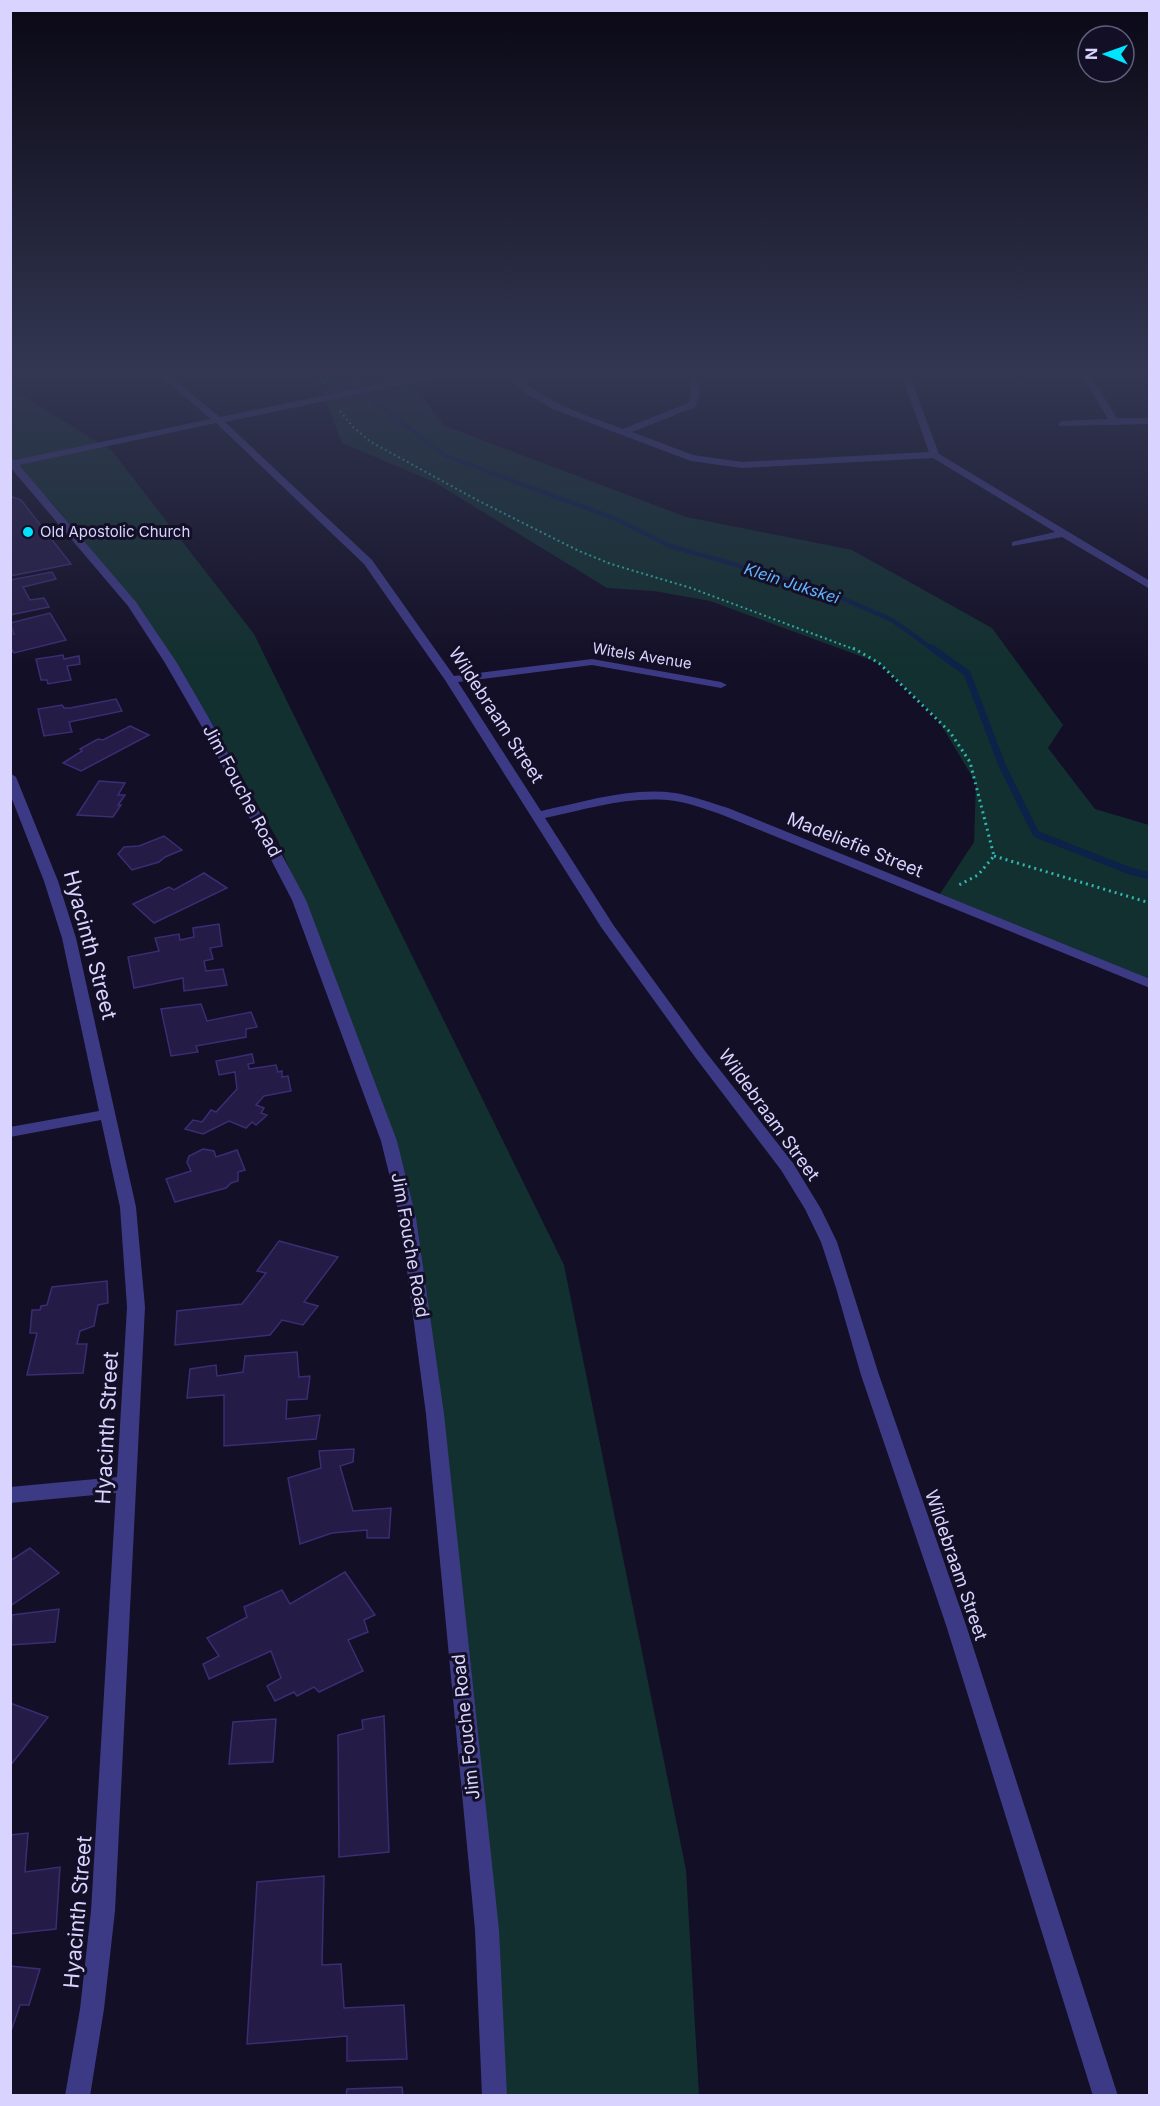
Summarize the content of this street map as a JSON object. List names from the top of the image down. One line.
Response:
{"streets":{"street":["Witels Avenue","Wildebraam Street","Jim Fouche Road","Madeliefie Street","Hyacinth Street"]},"crossings":[["Witels Avenue","Wildebraam Street"],["Wildebraam Street","Madeliefie Street"]],"water":["Klein Jukskei"],"places":["Old Apostolic Church"],"north":"left"}
